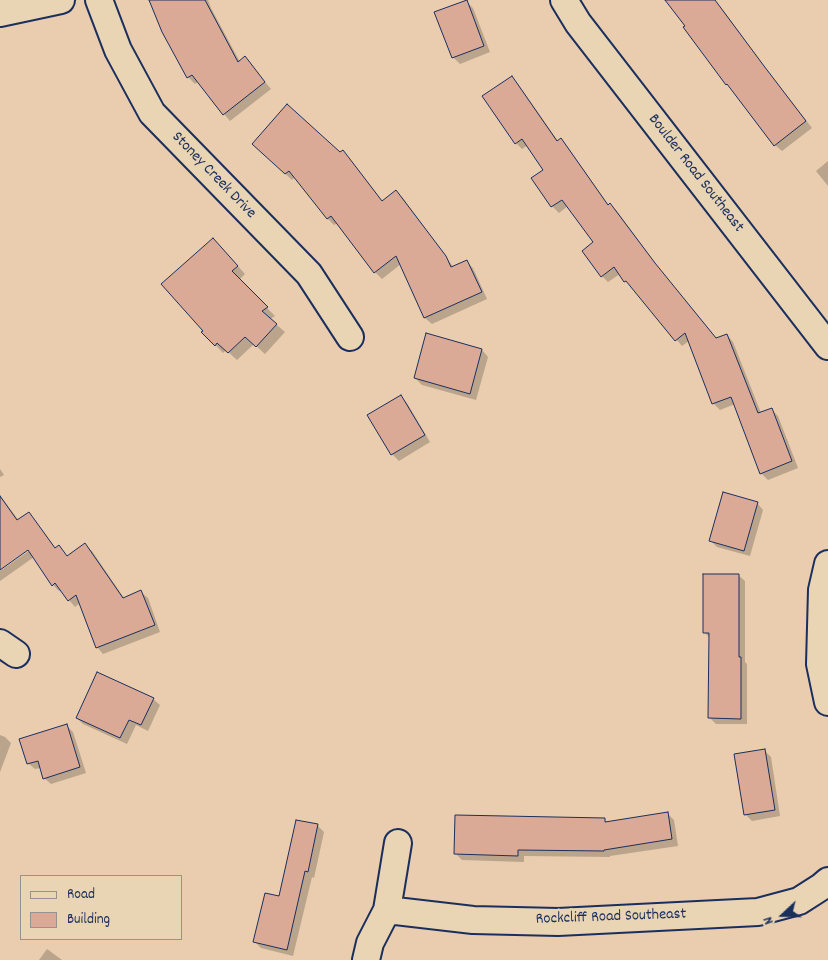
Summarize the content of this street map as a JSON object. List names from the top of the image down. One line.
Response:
{"streets":{"street":["Boulder Road Southeast","Stoney Creek Drive","Rockcliff Road Southeast"]},"legend":["Road","Building"],"north":"left"}
